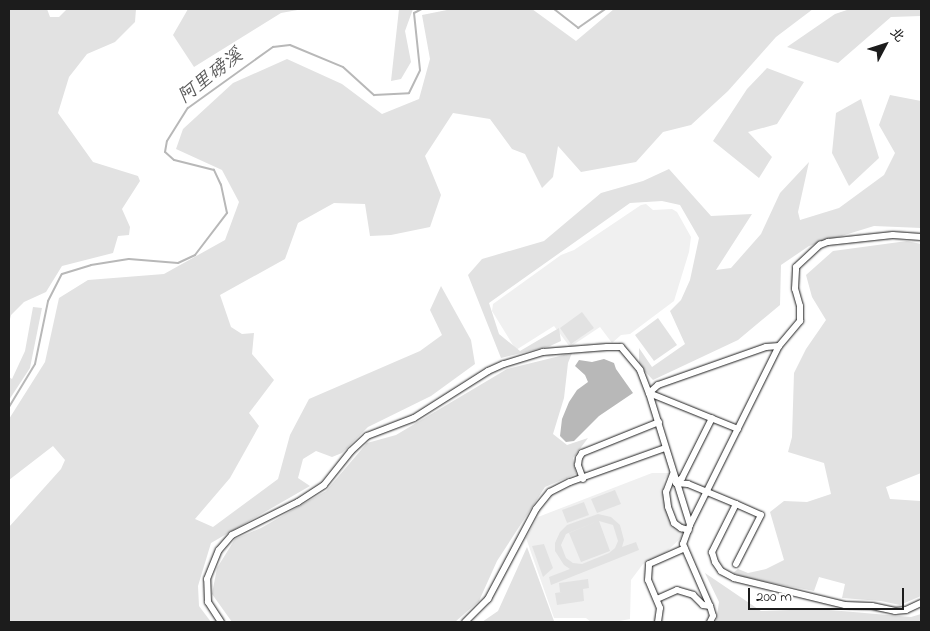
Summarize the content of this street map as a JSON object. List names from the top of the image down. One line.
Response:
{"water":["阿里磅溪"],"scale_bar":"200 m","north":"top right"}
